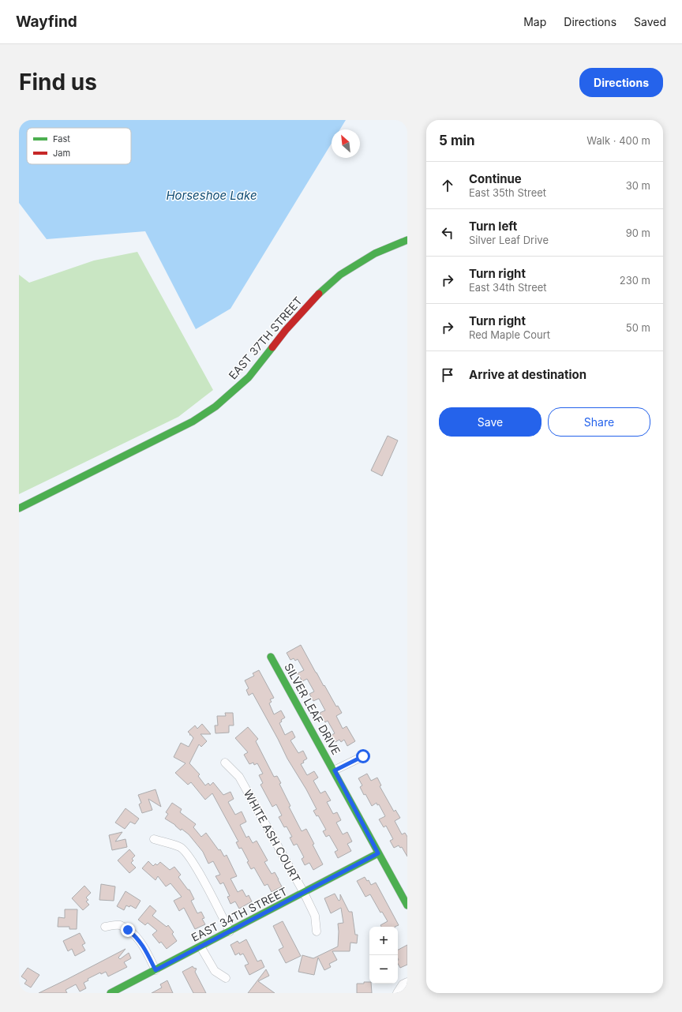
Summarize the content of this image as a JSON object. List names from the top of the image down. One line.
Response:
{"streets":{"street":["EAST 37TH STREET","SILVER LEAF DRIVE","WHITE ASH COURT","EAST 34TH STREET"]},"crossings":[["SILVER LEAF DRIVE","EAST 34TH STREET"],["WHITE ASH COURT","EAST 34TH STREET"]],"water":["Horseshoe Lake"],"legend":["Fast","Jam"],"north":"top left","page":{"header":"Wayfind","nav":["Map","Directions","Saved"],"buttons":["Directions",["Save","Share"]],"title":"Find us","heading":["5 min","Walk · 400 m"],"list":[["Continue","East 35th Street","30 m"],["Turn left","Silver Leaf Drive","90 m"],["Turn right","East 34th Street","230 m"],["Turn right","Red Maple Court","50 m"],"Arrive at destination"],"map_buttons":["+","−"]}}
